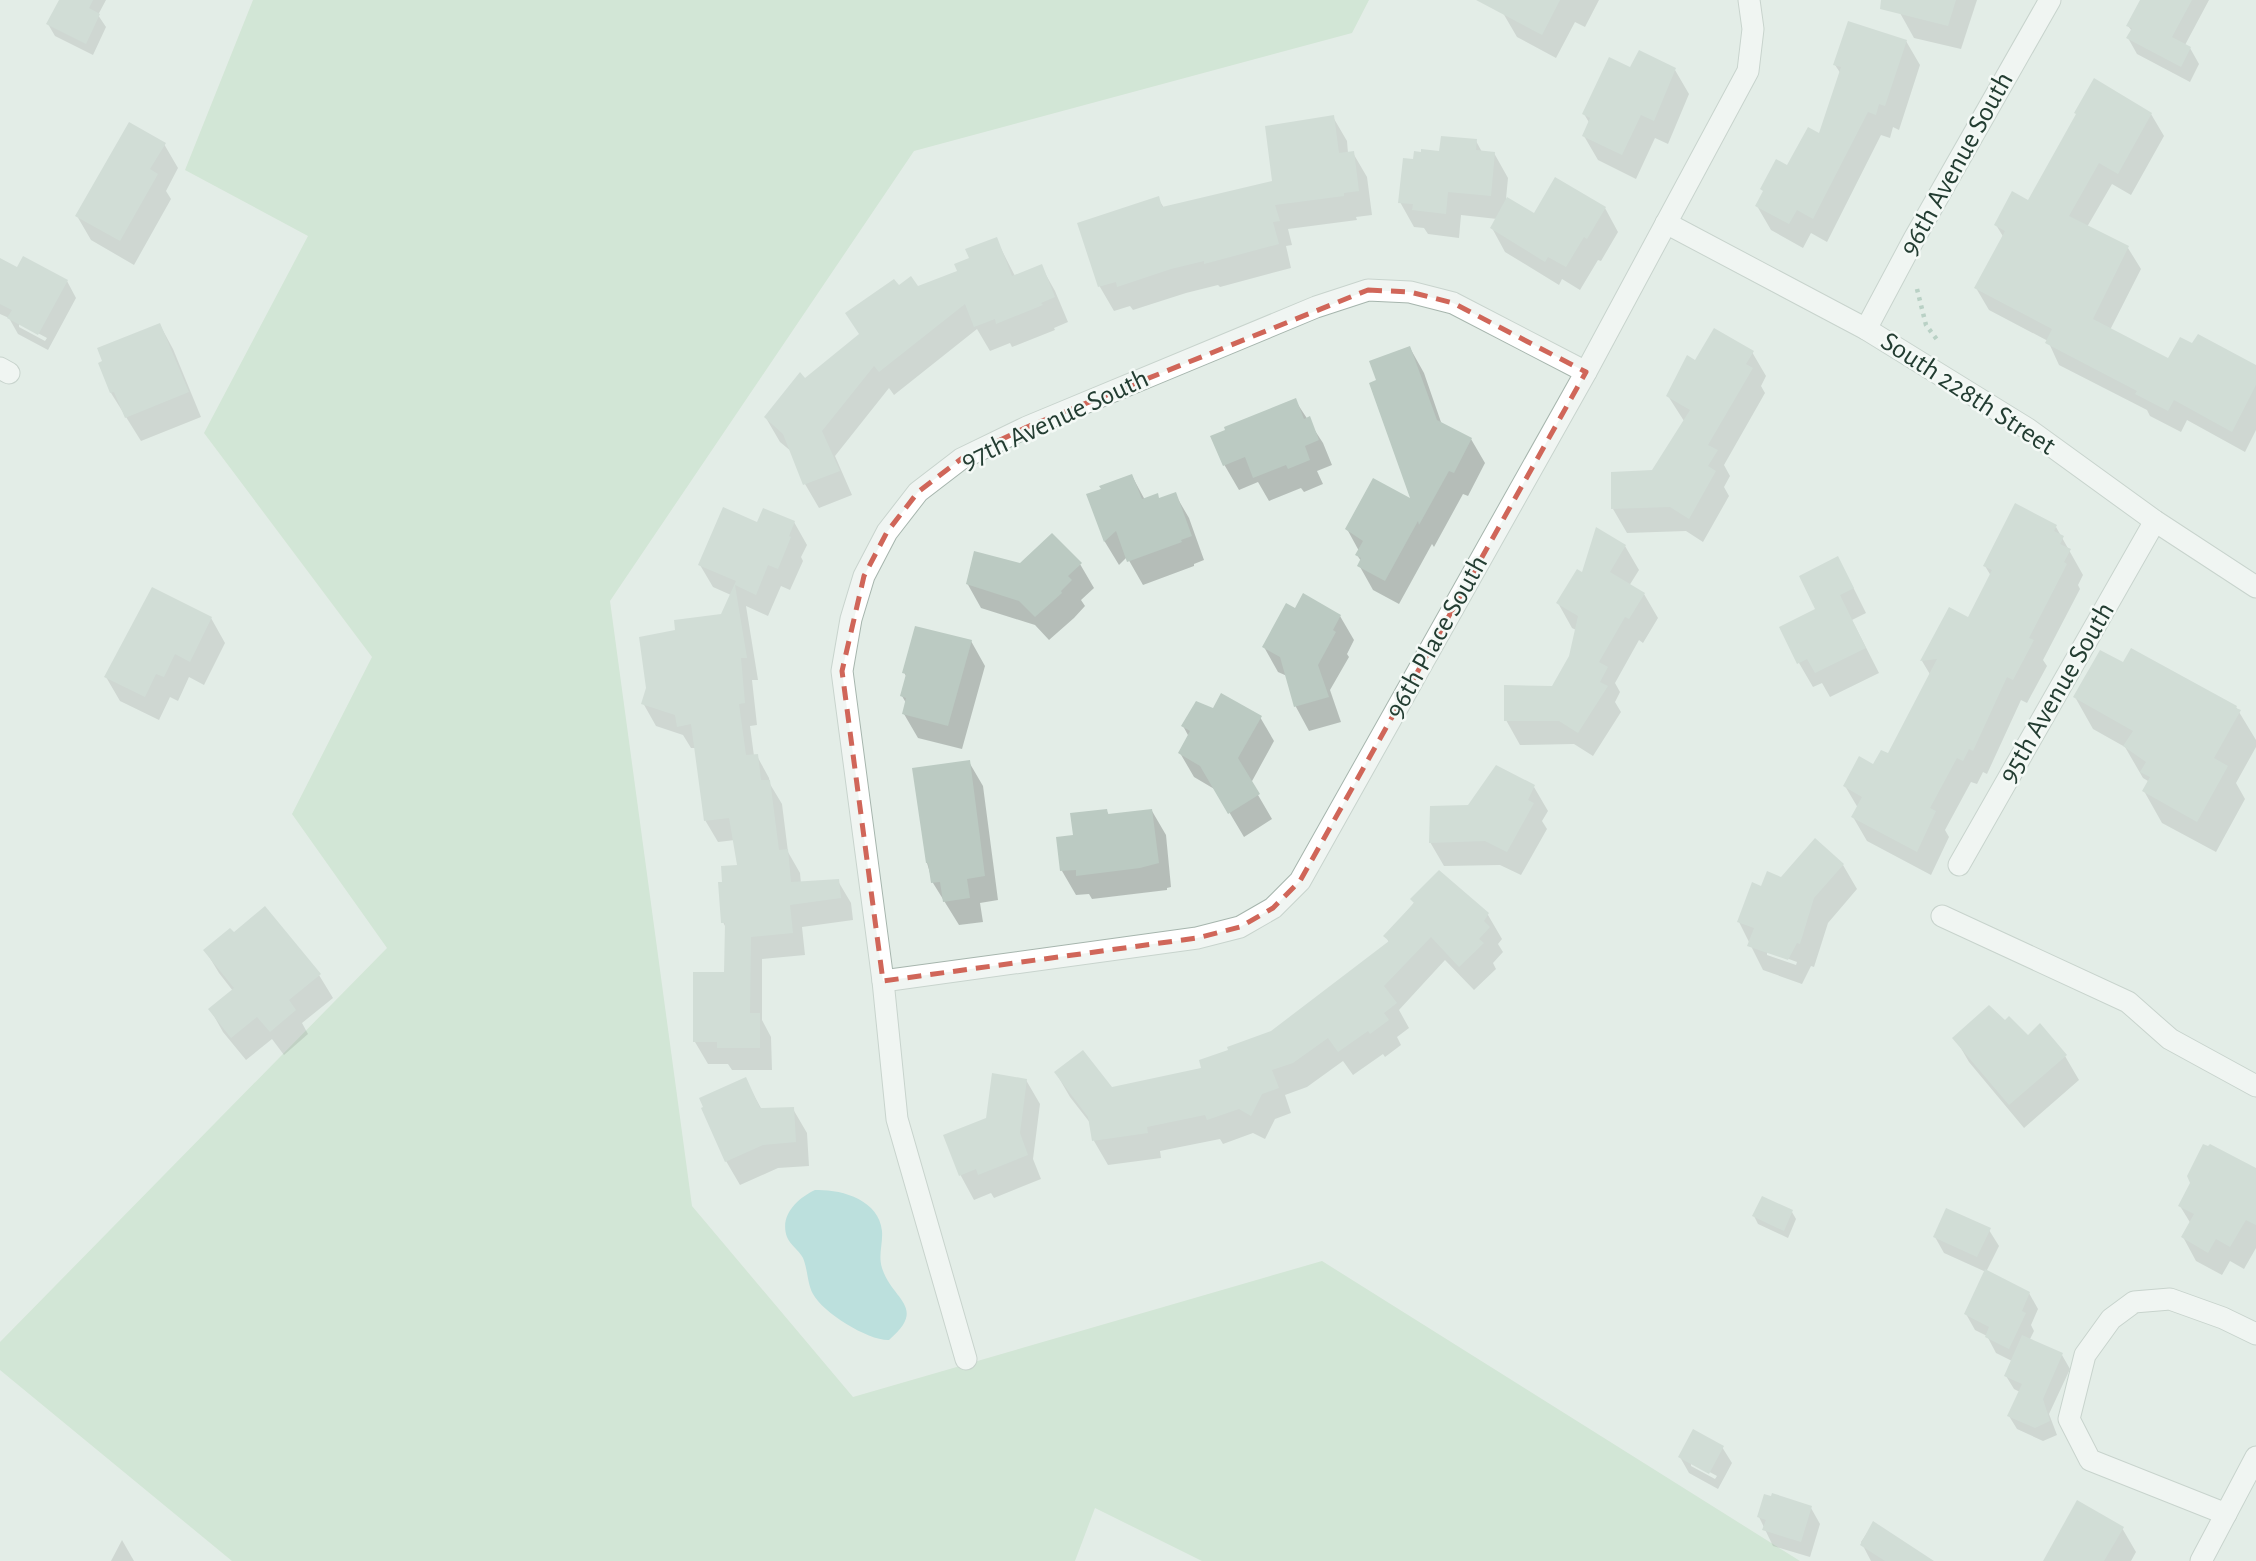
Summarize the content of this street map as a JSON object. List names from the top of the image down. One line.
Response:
{"streets":{"street":["96th Avenue South","South 228th Street","97th Avenue South","96th Place South","95th Avenue South"]},"crossings":[["96th Avenue South","South 228th Street"],["South 228th Street","96th Place South"],["South 228th Street","95th Avenue South"],["97th Avenue South","96th Place South"]]}
